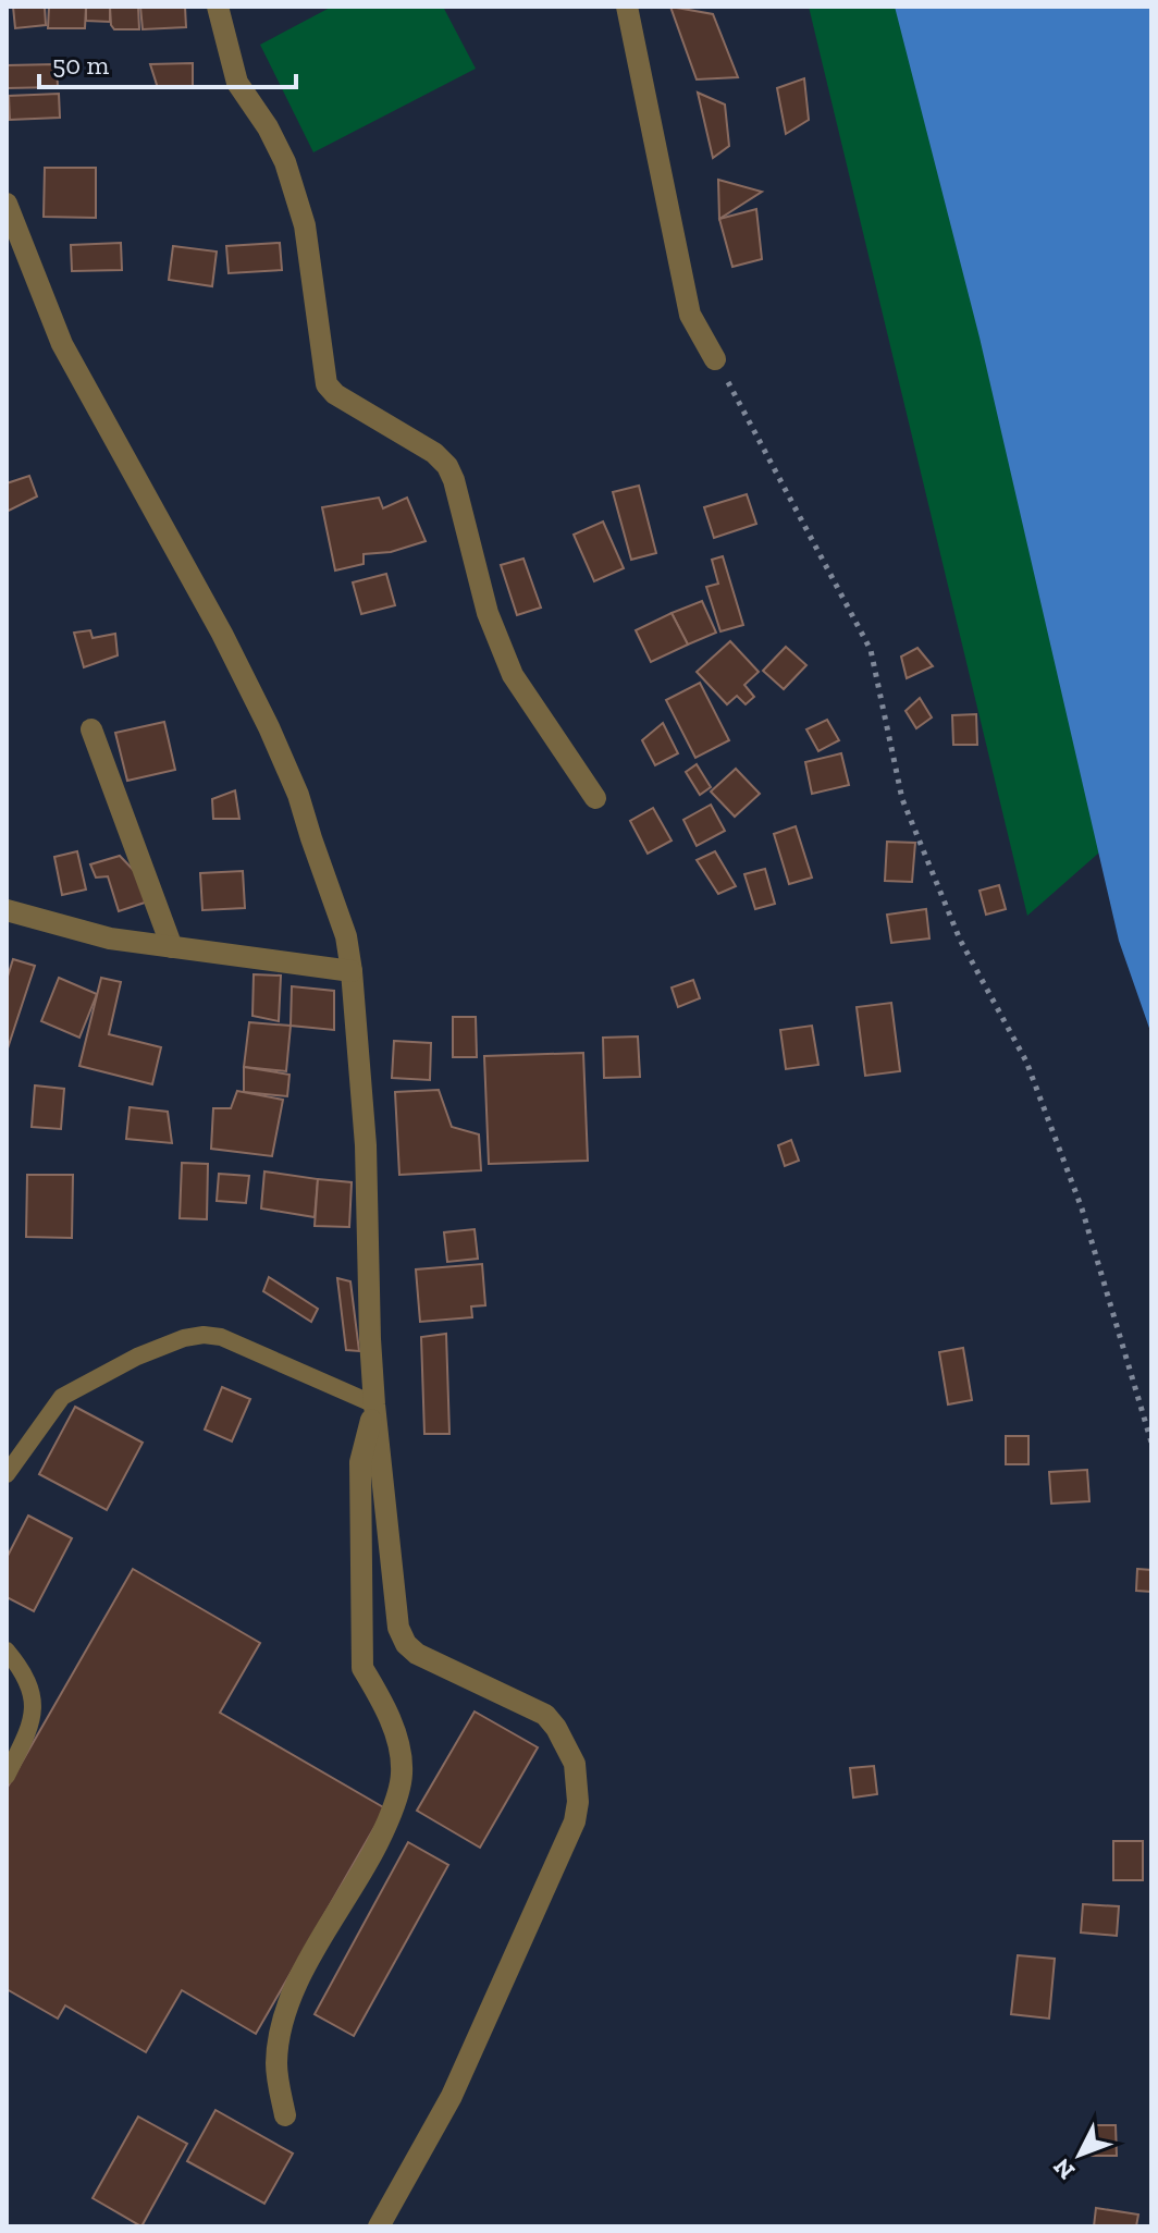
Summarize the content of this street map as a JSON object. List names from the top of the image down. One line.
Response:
{"scale_bar":"50 m","north":"bottom left"}
